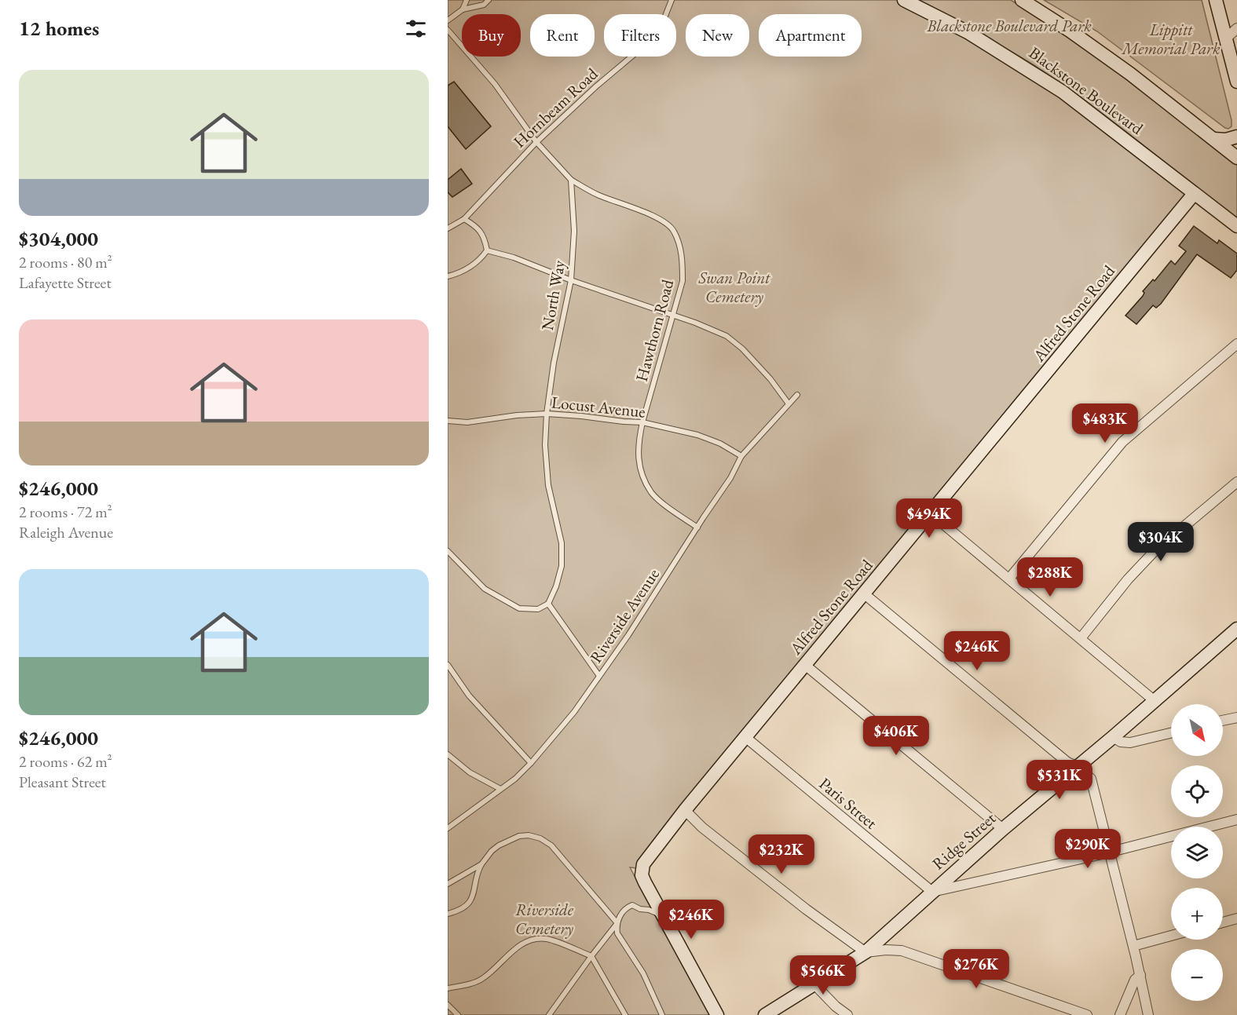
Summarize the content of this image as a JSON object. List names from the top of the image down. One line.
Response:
{"streets":{"street":["Blackstone Boulevard","Alfred Stone Road","Paris Street","Ridge Street"],"lane":["Hornbeam Road","North Way","Hawthorn Road","Locust Avenue","Riverside Avenue"]},"crossings":[["Blackstone Boulevard","Alfred Stone Road"],["North Way","Hawthorn Road"],["North Way","Locust Avenue"],["Alfred Stone Road","Paris Street"],["Hawthorn Road","Locust Avenue"],["Hawthorn Road","Riverside Avenue"],["Locust Avenue","Riverside Avenue"],["Paris Street","Ridge Street"]],"parks":["Blackstone Boulevard Park","Lippitt Memorial Park","Swan Point Cemetery","Riverside Cemetery"],"north":"bottom right","page":{"heading":"12 homes","chip":["Buy","Rent","Filters","New","Apartment"],"list":[{"name":"$304,000","note":"2 rooms · 80 m² · Lafayette Street"},{"name":"$246,000","note":"2 rooms · 72 m² · Raleigh Avenue"},{"name":"$246,000","note":"2 rooms · 62 m² · Pleasant Street"}],"price":["$483K","$494K","$304K","$288K","$246K","$406K","$531K","$290K","$232K","$246K","$276K","$566K"],"map_buttons":["+","−"]}}
